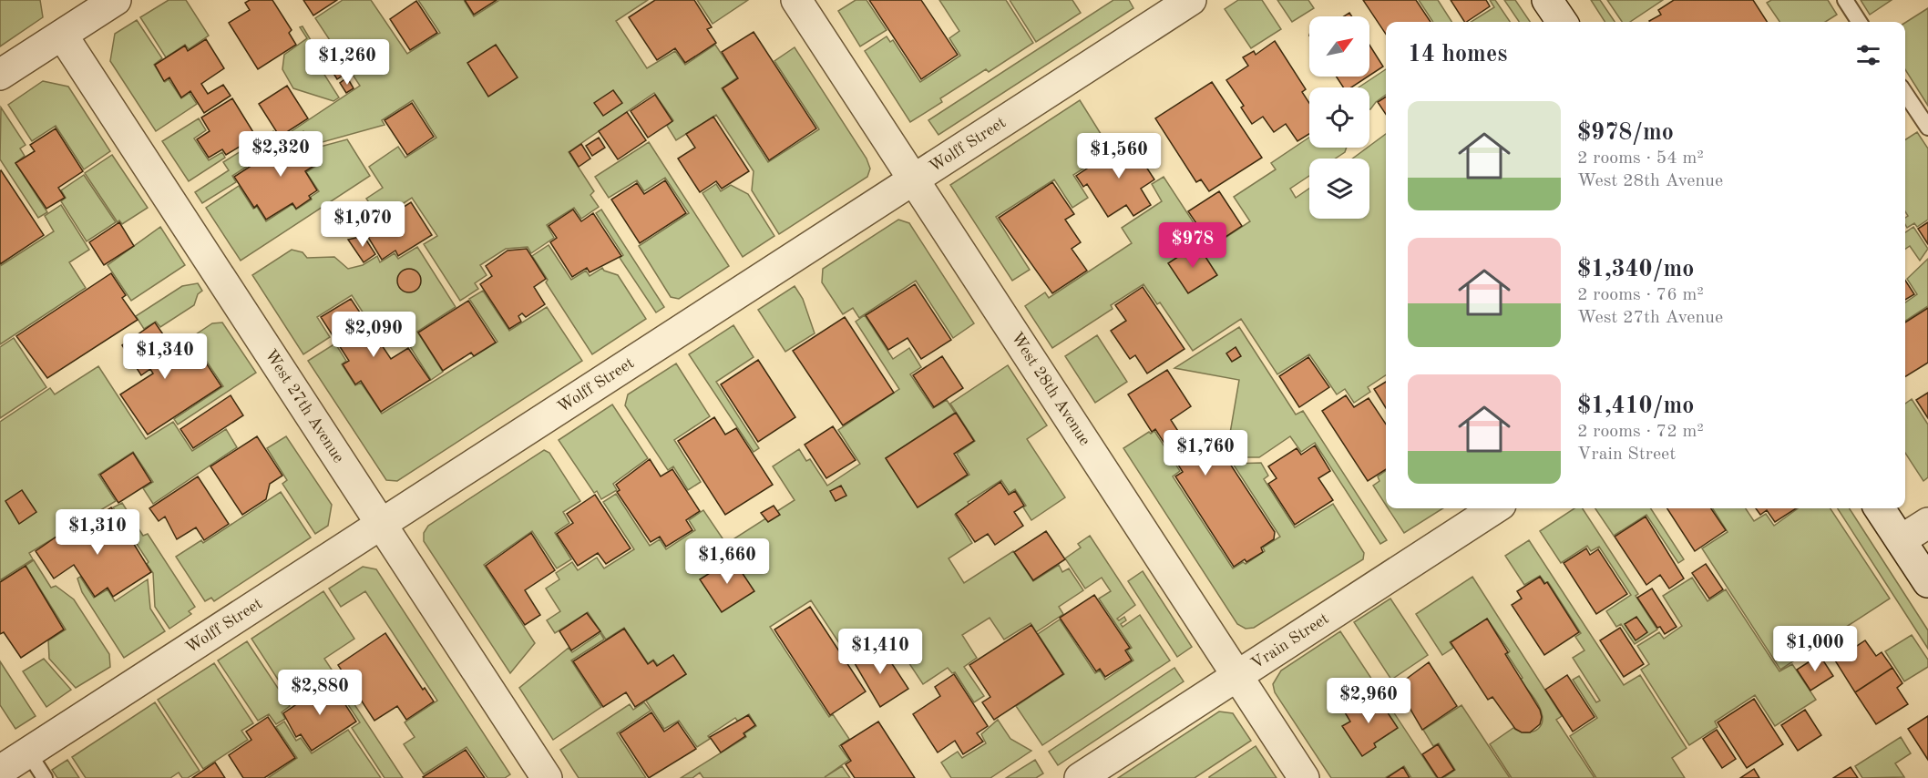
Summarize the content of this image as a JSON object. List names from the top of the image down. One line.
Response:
{"streets":{"street":["Wolff Street","West 28th Avenue","West 27th Avenue","Vrain Street"]},"crossings":[["Wolff Street","West 28th Avenue"],["Wolff Street","West 27th Avenue"],["West 28th Avenue","Vrain Street"]],"north":"top right","page":{"heading":"14 homes","price":["$1,260","$2,320","$1,560","$1,070","$978","$2,090","$1,340","$1,760","$1,310","$1,660","$1,000","$1,410","$2,880","$2,960"],"list":[{"name":"$978/mo","note":"2 rooms · 54 m² · West 28th Avenue"},{"name":"$1,340/mo","note":"2 rooms · 76 m² · West 27th Avenue"},{"name":"$1,410/mo","note":"2 rooms · 72 m² · Vrain Street"}]}}
